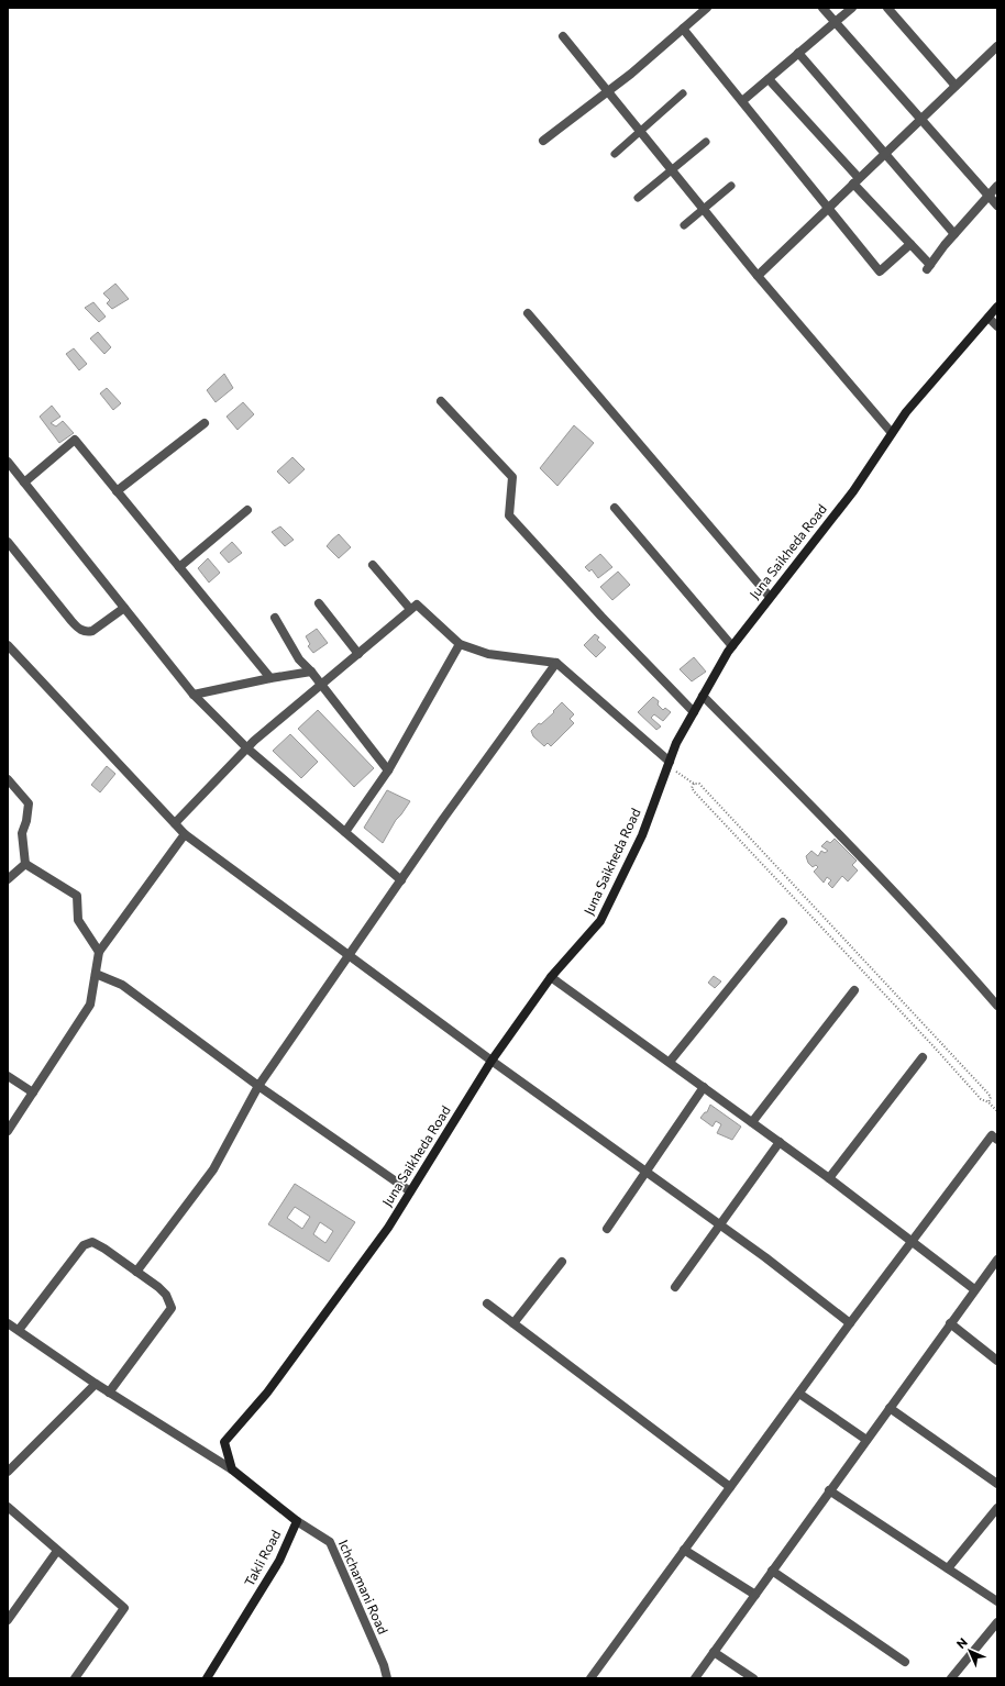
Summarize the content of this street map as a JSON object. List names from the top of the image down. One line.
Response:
{"streets":{"main road":["Juna Saikheda Road","Takli Road"],"street":["Ichchamani Road"]},"crossings":[["Juna Saikheda Road","Takli Road"],["Takli Road","Ichchamani Road"]],"north":"top left"}
